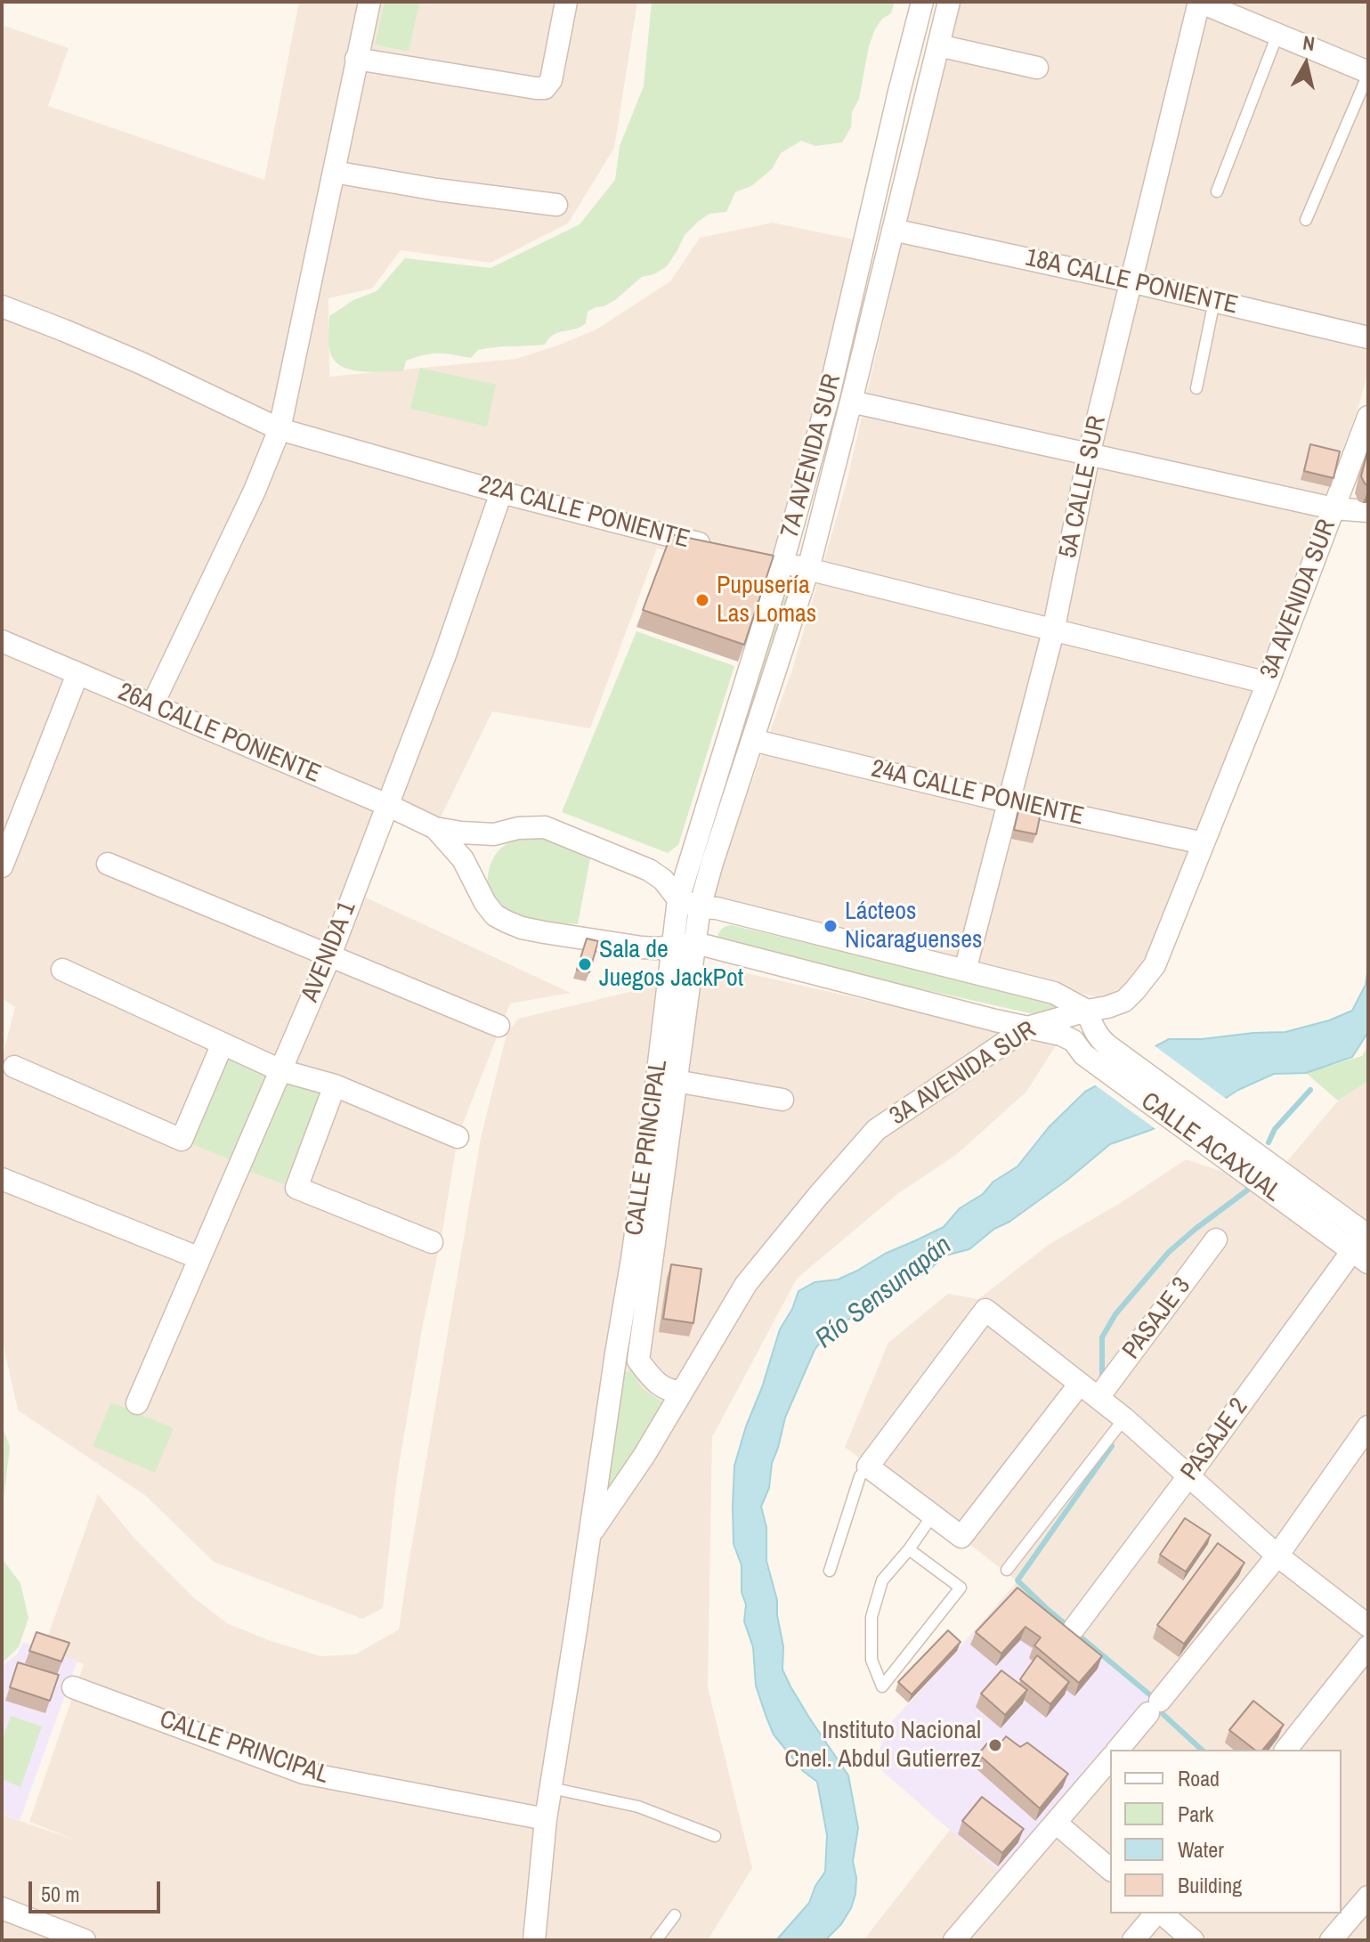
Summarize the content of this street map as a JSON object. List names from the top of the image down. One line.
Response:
{"streets":{"street":["18A CALLE PONIENTE","7A AVENIDA SUR","5A CALLE SUR","22A CALLE PONIENTE","3A AVENIDA SUR","26A CALLE PONIENTE","24A CALLE PONIENTE","AVENIDA 1","CALLE PRINCIPAL","CALLE ACAXUAL","PASAJE 3","PASAJE 2"]},"crossings":[["18A CALLE PONIENTE","7A AVENIDA SUR"],["18A CALLE PONIENTE","5A CALLE SUR"],["7A AVENIDA SUR","26A CALLE PONIENTE"],["7A AVENIDA SUR","24A CALLE PONIENTE"],["7A AVENIDA SUR","CALLE PRINCIPAL"],["5A CALLE SUR","26A CALLE PONIENTE"],["5A CALLE SUR","24A CALLE PONIENTE"],["22A CALLE PONIENTE","AVENIDA 1"],["3A AVENIDA SUR","26A CALLE PONIENTE"],["3A AVENIDA SUR","24A CALLE PONIENTE"],["3A AVENIDA SUR","CALLE PRINCIPAL"],["3A AVENIDA SUR","CALLE ACAXUAL"],["26A CALLE PONIENTE","AVENIDA 1"],["26A CALLE PONIENTE","CALLE PRINCIPAL"],["CALLE ACAXUAL","PASAJE 2"]],"water":["Río Sensunapán"],"places":["Pupusería Las Lomas","Lácteos Nicaraguenses","Sala de Juegos JackPot","Instituto Nacional Cnel. Abdul Gutierrez"],"legend":["Road","Park","Water","Building"],"scale_bar":"50 m","north":"top"}
